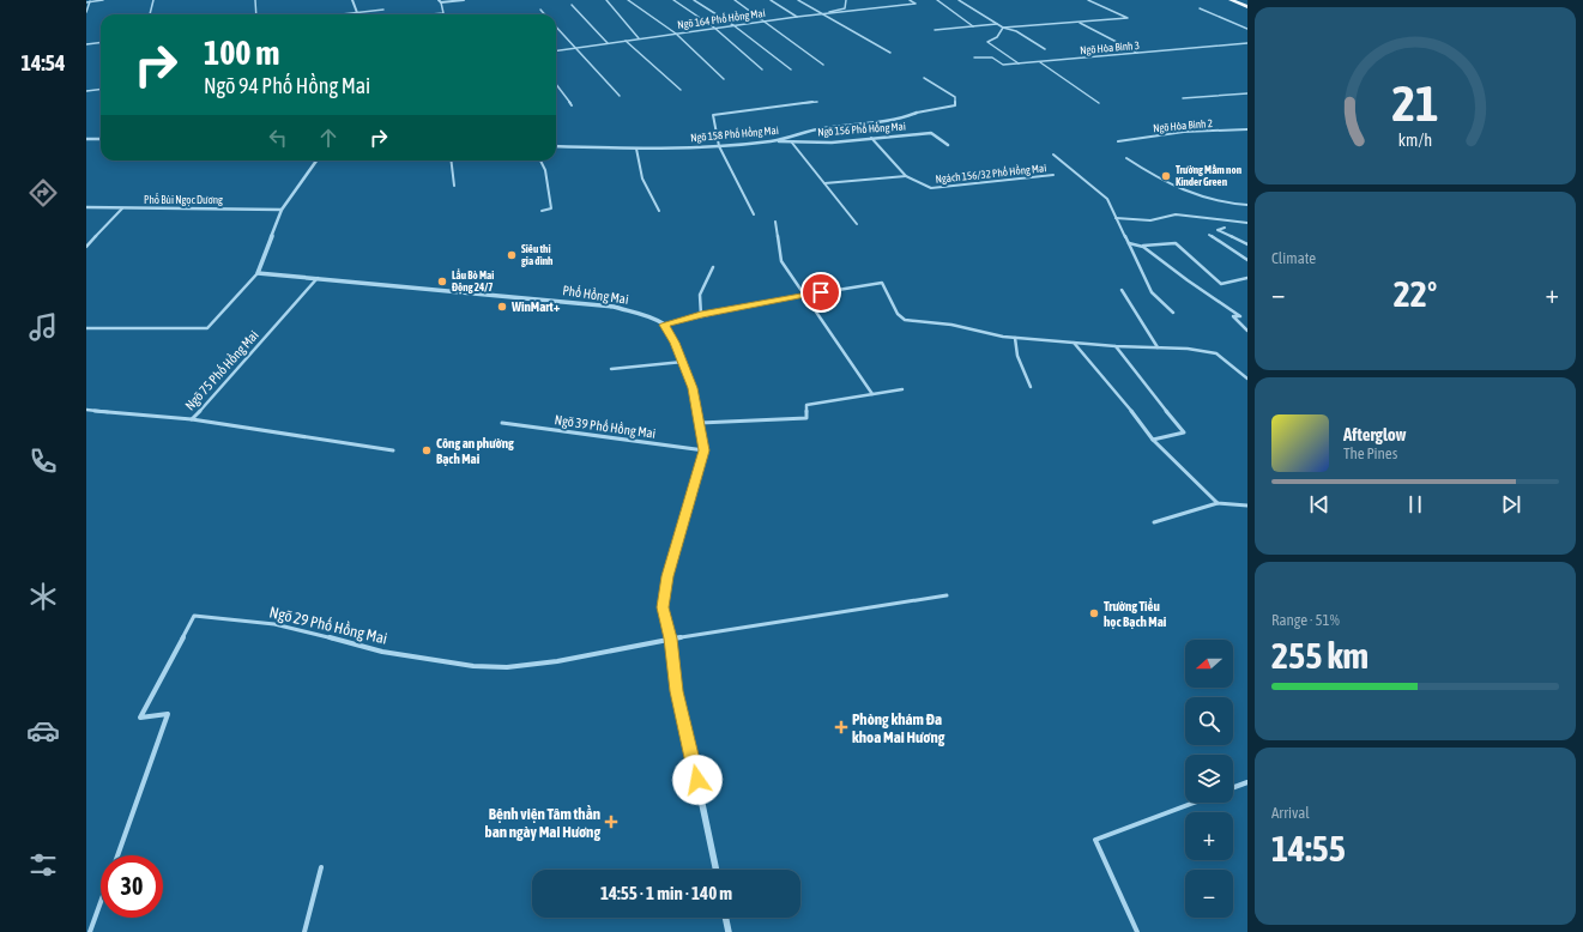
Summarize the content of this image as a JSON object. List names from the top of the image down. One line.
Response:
{"streets":{"street":["Ngõ 156 Phố Hồng Mai","Ngõ 158 Phố Hồng Mai","Phố Bùi Ngọc Dương","Phố Hồng Mai"],"lane":["Ngõ 164 Phố Hồng Mai","Ngõ Hòa Bình 3","Ngõ Hòa Bình 2","Ngách 156/32 Phố Hồng Mai","Ngõ 75 Phố Hồng Mai","Ngõ 39 Phố Hồng Mai","Ngõ 29 Phố Hồng Mai"]},"crossings":[["Ngõ 156 Phố Hồng Mai","Ngõ 158 Phố Hồng Mai"],["Ngõ 156 Phố Hồng Mai","Ngách 156/32 Phố Hồng Mai"],["Phố Hồng Mai","Ngõ 75 Phố Hồng Mai"]],"places":{"other":["Trường Mầm non Kinder Green","Siêu thị gia đình","Lẩu Bò Mai Động 24/7","WinMart+","Công an phường Bạch Mai","Trường Tiểu học Bạch Mai"],"health":["Phòng khám Đa khoa Mai Hương","Bệnh viện Tâm thần ban ngày Mai Hương"]},"north":"left","page":{"tabs":"14:54","turn":["100 m","Ngõ 94 Phố Hồng Mai"],"tile":["Climate",["Range · 51%","255 km"],["Arrival","14:55"]],"heat":["−","22°","+"],"song":["Afterglow","The Pines"],"map_buttons":["+","−"],"limit":"30","trip":"14:55 · 1 min · 140 m","gauge":["21","km/h"]}}
